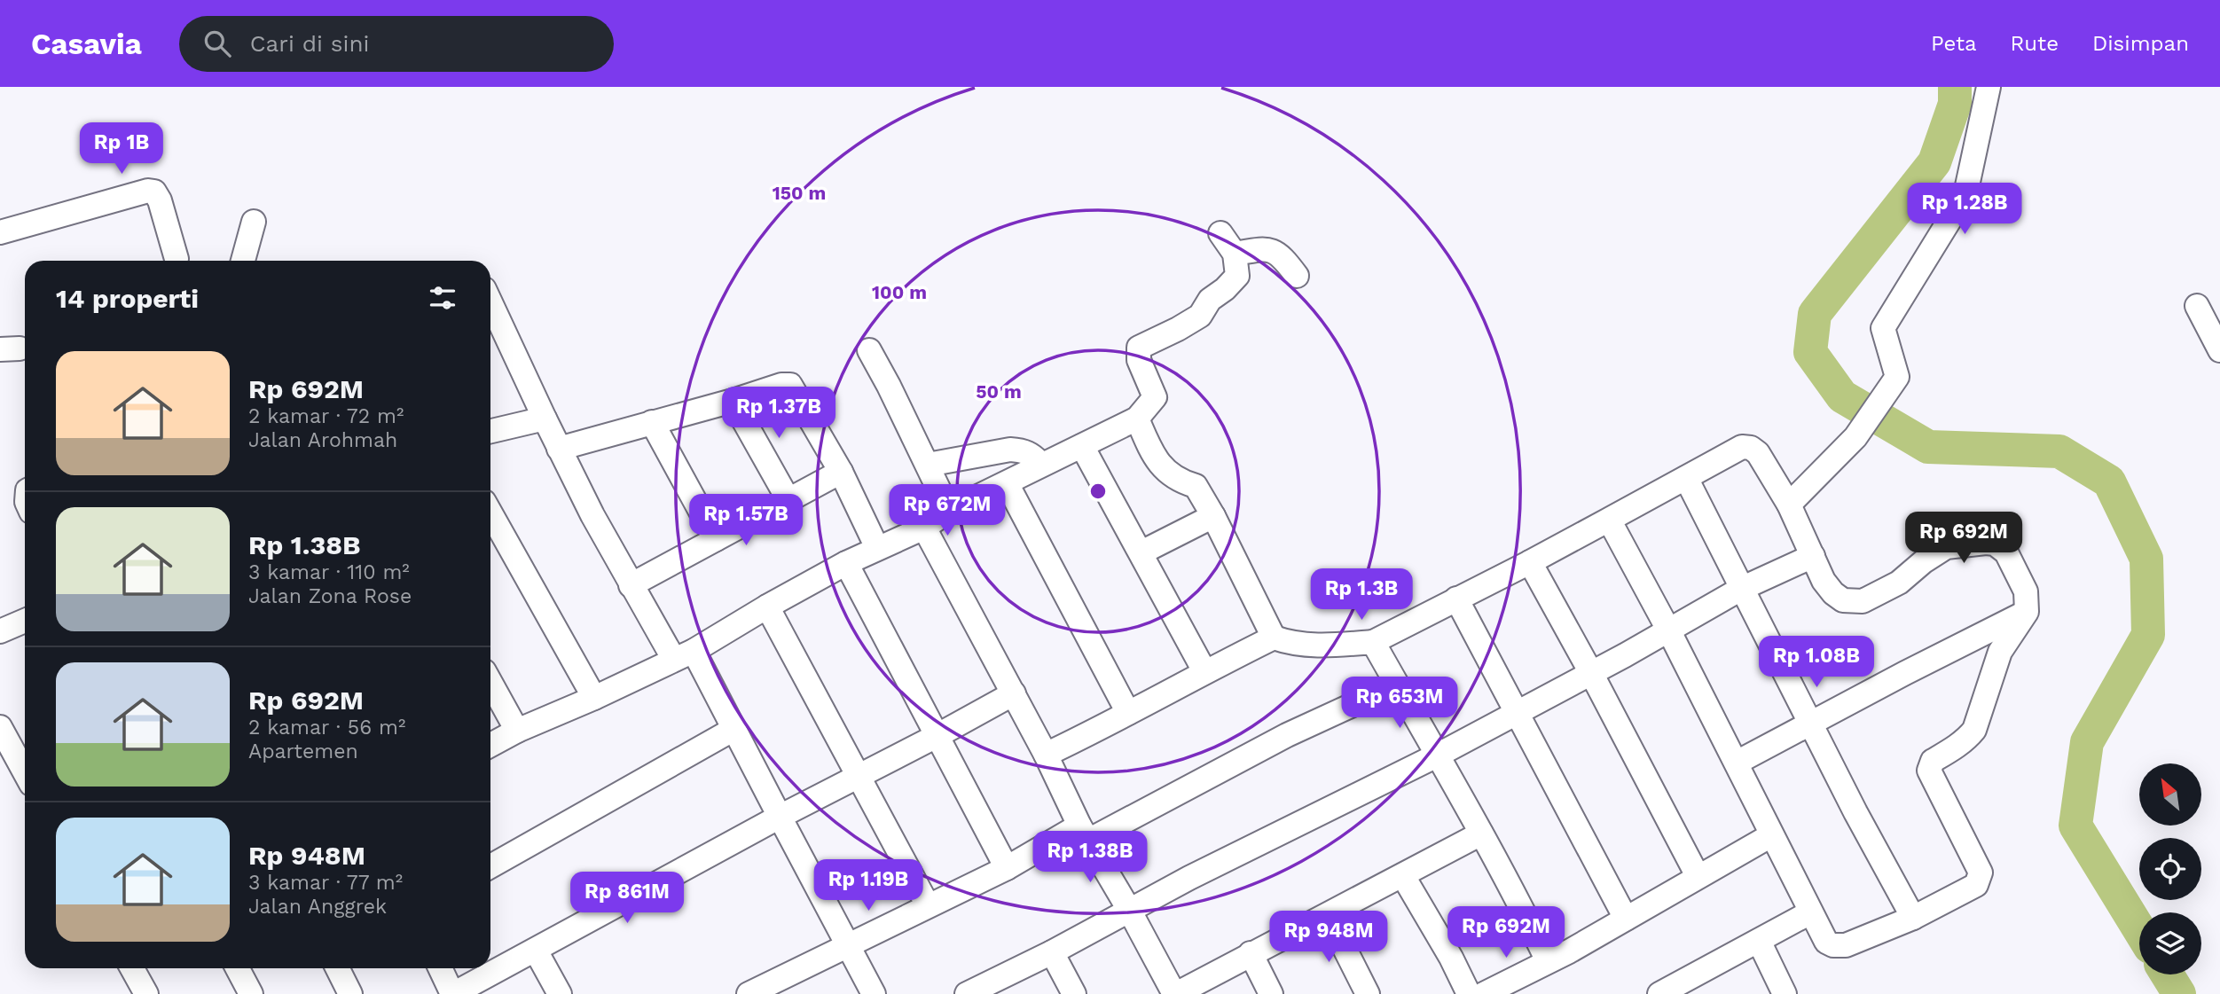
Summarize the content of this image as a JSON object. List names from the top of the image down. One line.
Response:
{"north":"top left","page":{"header":"Casavia","search":"Cari di sini","nav":["Peta","Rute","Disimpan"],"price":["Rp 1B","Rp 1.28B","Rp 1.37B","Rp 672M","Rp 1.57B","Rp 692M","Rp 1.3B","Rp 1.08B","Rp 653M","Rp 1.38B","Rp 1.19B","Rp 861M","Rp 692M","Rp 948M"],"heading":"14 properti","list":[{"name":"Rp 692M","note":"2 kamar · 72 m² · Jalan Arohmah"},{"name":"Rp 1.38B","note":"3 kamar · 110 m² · Jalan Zona Rose"},{"name":"Rp 692M","note":"2 kamar · 56 m² · Apartemen"},{"name":"Rp 948M","note":"3 kamar · 77 m² · Jalan Anggrek"}]},"rings":["150 m","100 m","50 m"]}
